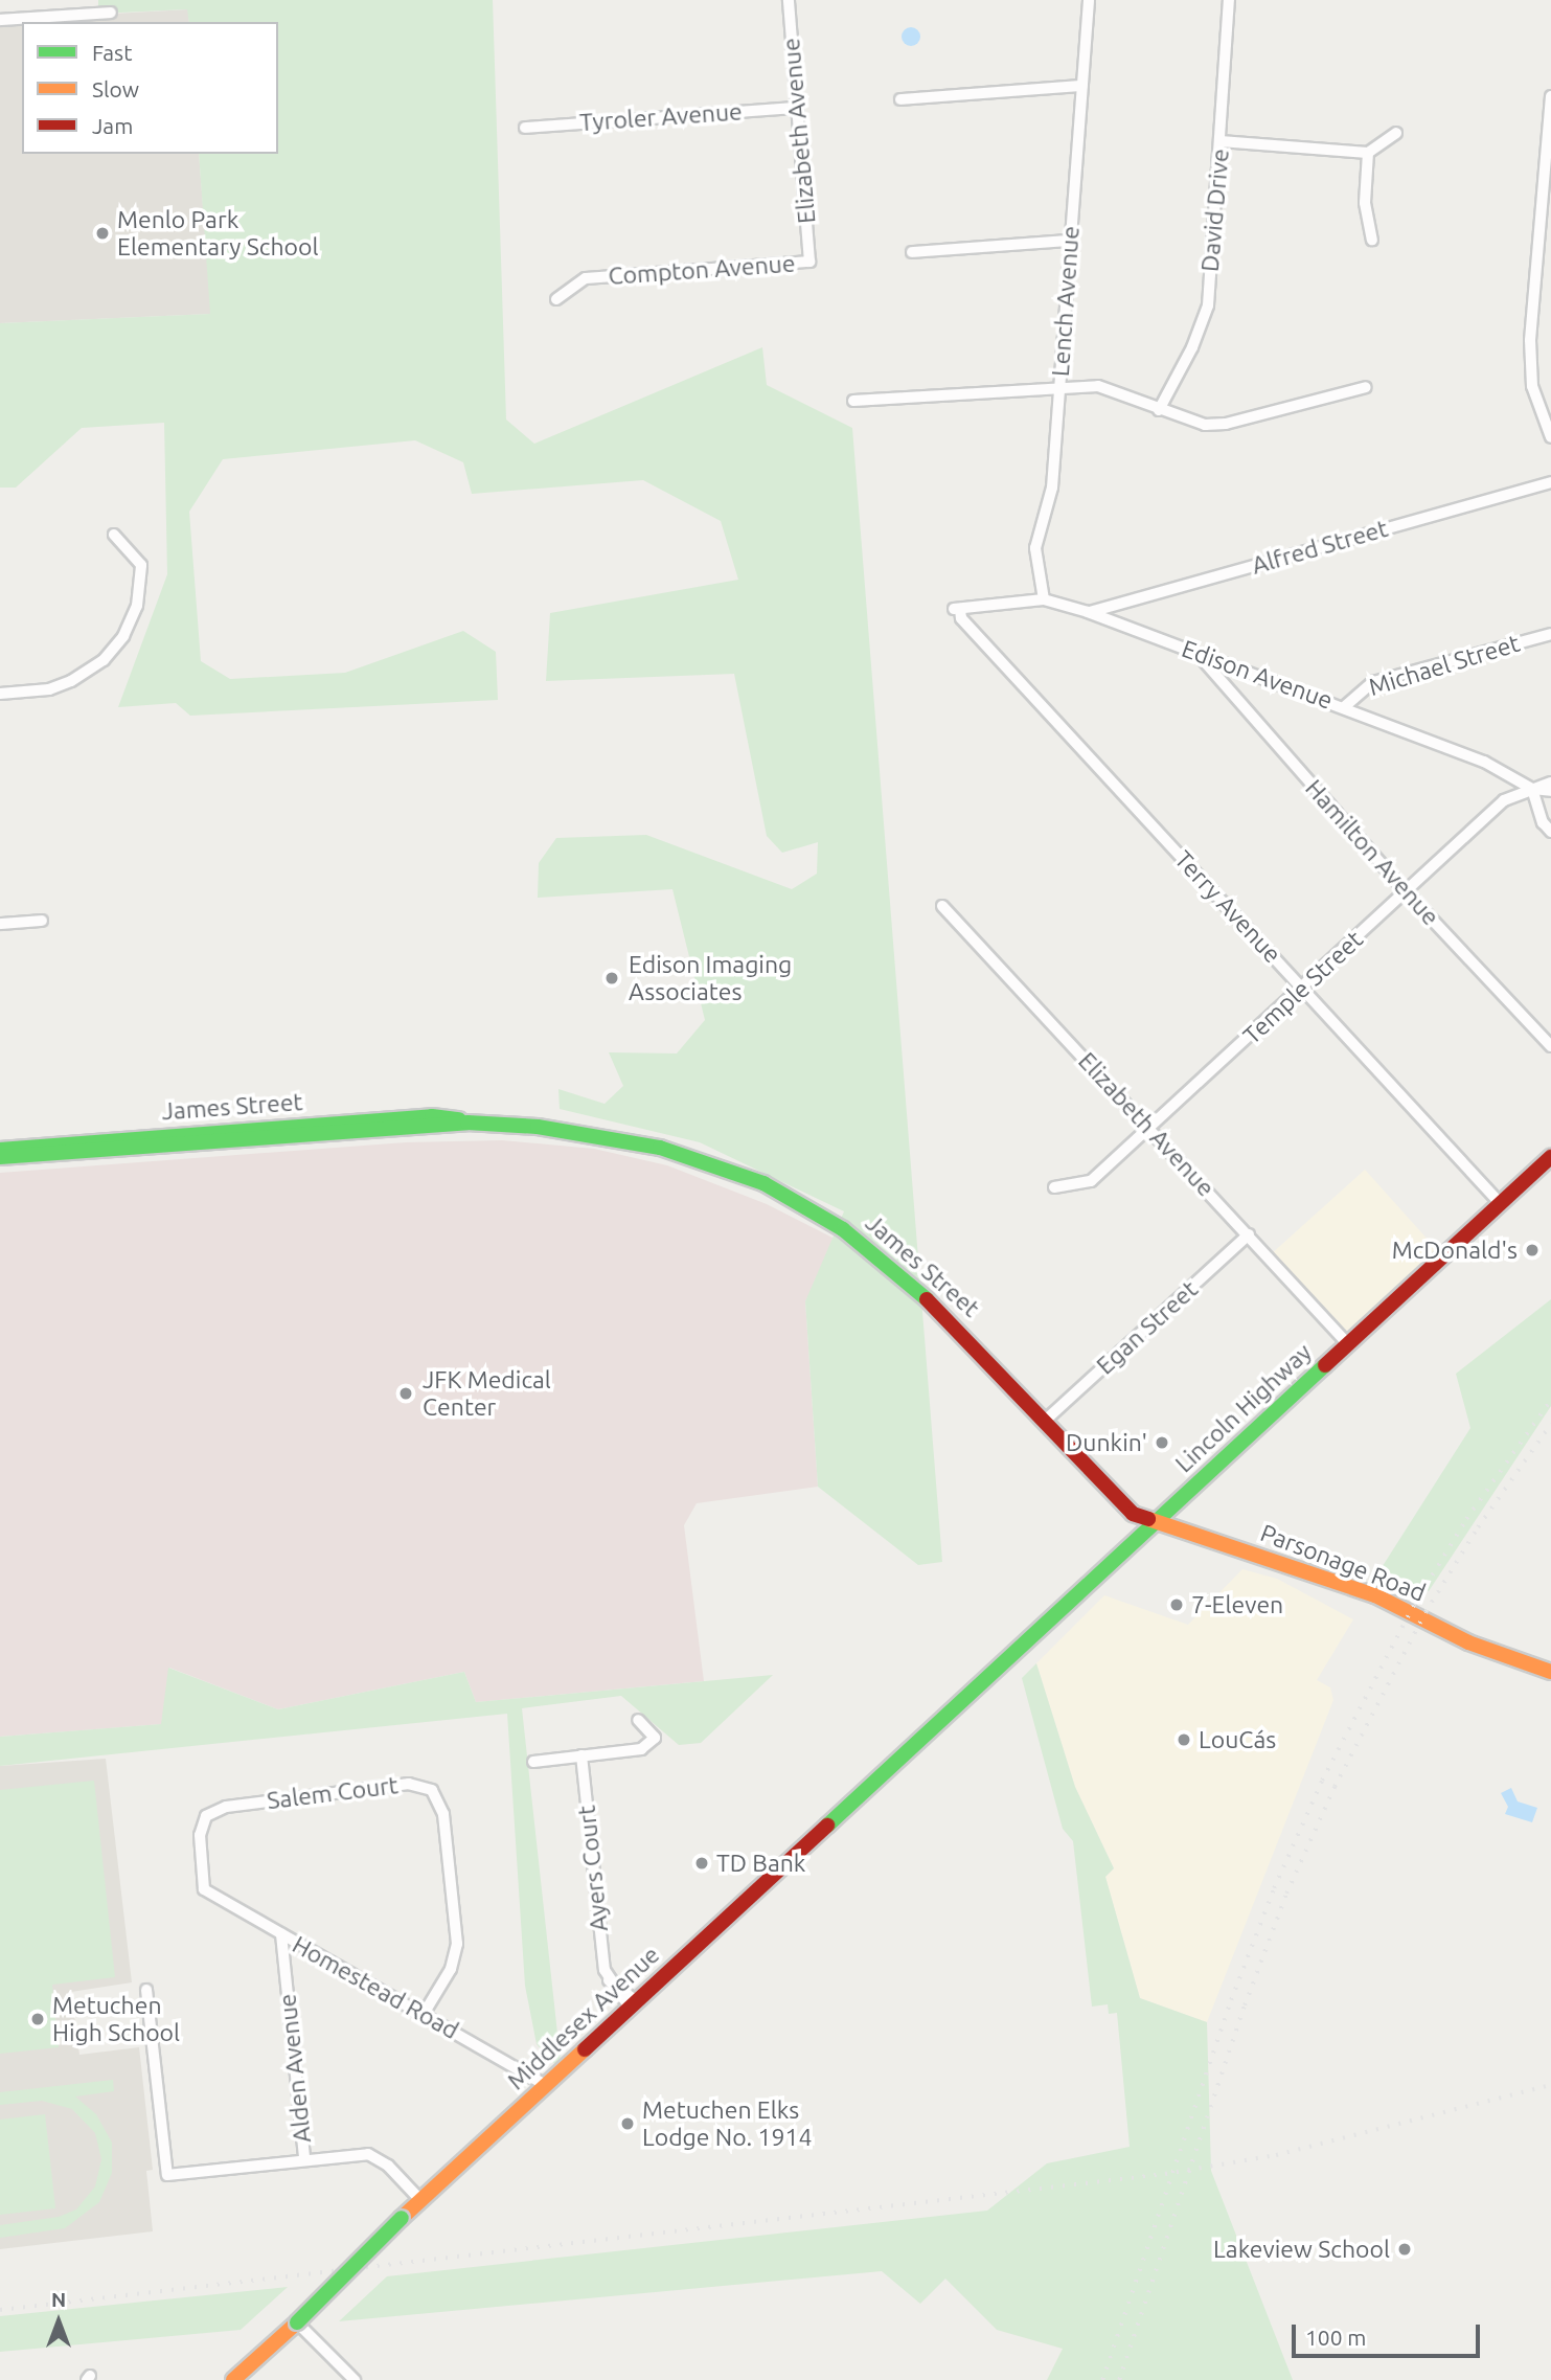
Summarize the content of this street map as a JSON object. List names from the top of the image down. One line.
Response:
{"streets":{"street":["Tyroler Avenue","Elizabeth Avenue","David Drive","Compton Avenue","Lench Avenue","Alfred Street","Michael Street","Edison Avenue","Hamilton Avenue","Terry Avenue","Temple Street","James Street","Egan Street","Lincoln Highway","Parsonage Road","Salem Court","Ayers Court","Homestead Road","Middlesex Avenue","Alden Avenue"]},"crossings":[["Tyroler Avenue","Elizabeth Avenue"],["Elizabeth Avenue","Compton Avenue"],["Elizabeth Avenue","Temple Street"],["Elizabeth Avenue","Egan Street"],["Elizabeth Avenue","Lincoln Highway"],["Lench Avenue","Edison Avenue"],["Alfred Street","Edison Avenue"],["Michael Street","Edison Avenue"],["Edison Avenue","Hamilton Avenue"],["Edison Avenue","Terry Avenue"],["Edison Avenue","Temple Street"],["Hamilton Avenue","Temple Street"],["Terry Avenue","Temple Street"],["Terry Avenue","Lincoln Highway"],["James Street","Egan Street"],["James Street","Lincoln Highway"],["James Street","Parsonage Road"],["Lincoln Highway","Parsonage Road"],["Lincoln Highway","Middlesex Avenue"],["Salem Court","Homestead Road"],["Ayers Court","Middlesex Avenue"],["Homestead Road","Middlesex Avenue"],["Homestead Road","Alden Avenue"]],"places":["Menlo Park Elementary School","Edison Imaging Associates","McDonald's","JFK Medical Center","Dunkin'","7-Eleven","LouCás","TD Bank","Metuchen High School","Metuchen Elks Lodge No. 1914","Lakeview School"],"legend":["Fast","Slow","Jam"],"scale_bar":"100 m","north":"top"}
